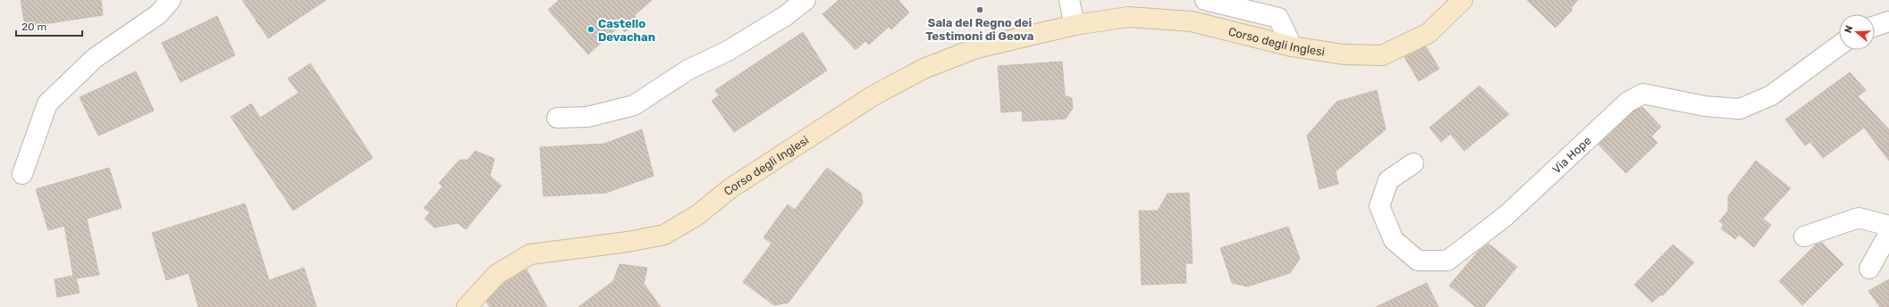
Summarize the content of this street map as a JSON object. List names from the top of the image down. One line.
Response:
{"streets":{"main road":["Corso degli Inglesi"],"street":["Via Hope"]},"places":["Sala del Regno dei Testimoni di Geova","Castello Devachan"],"scale_bar":"20 m","north":"left"}
